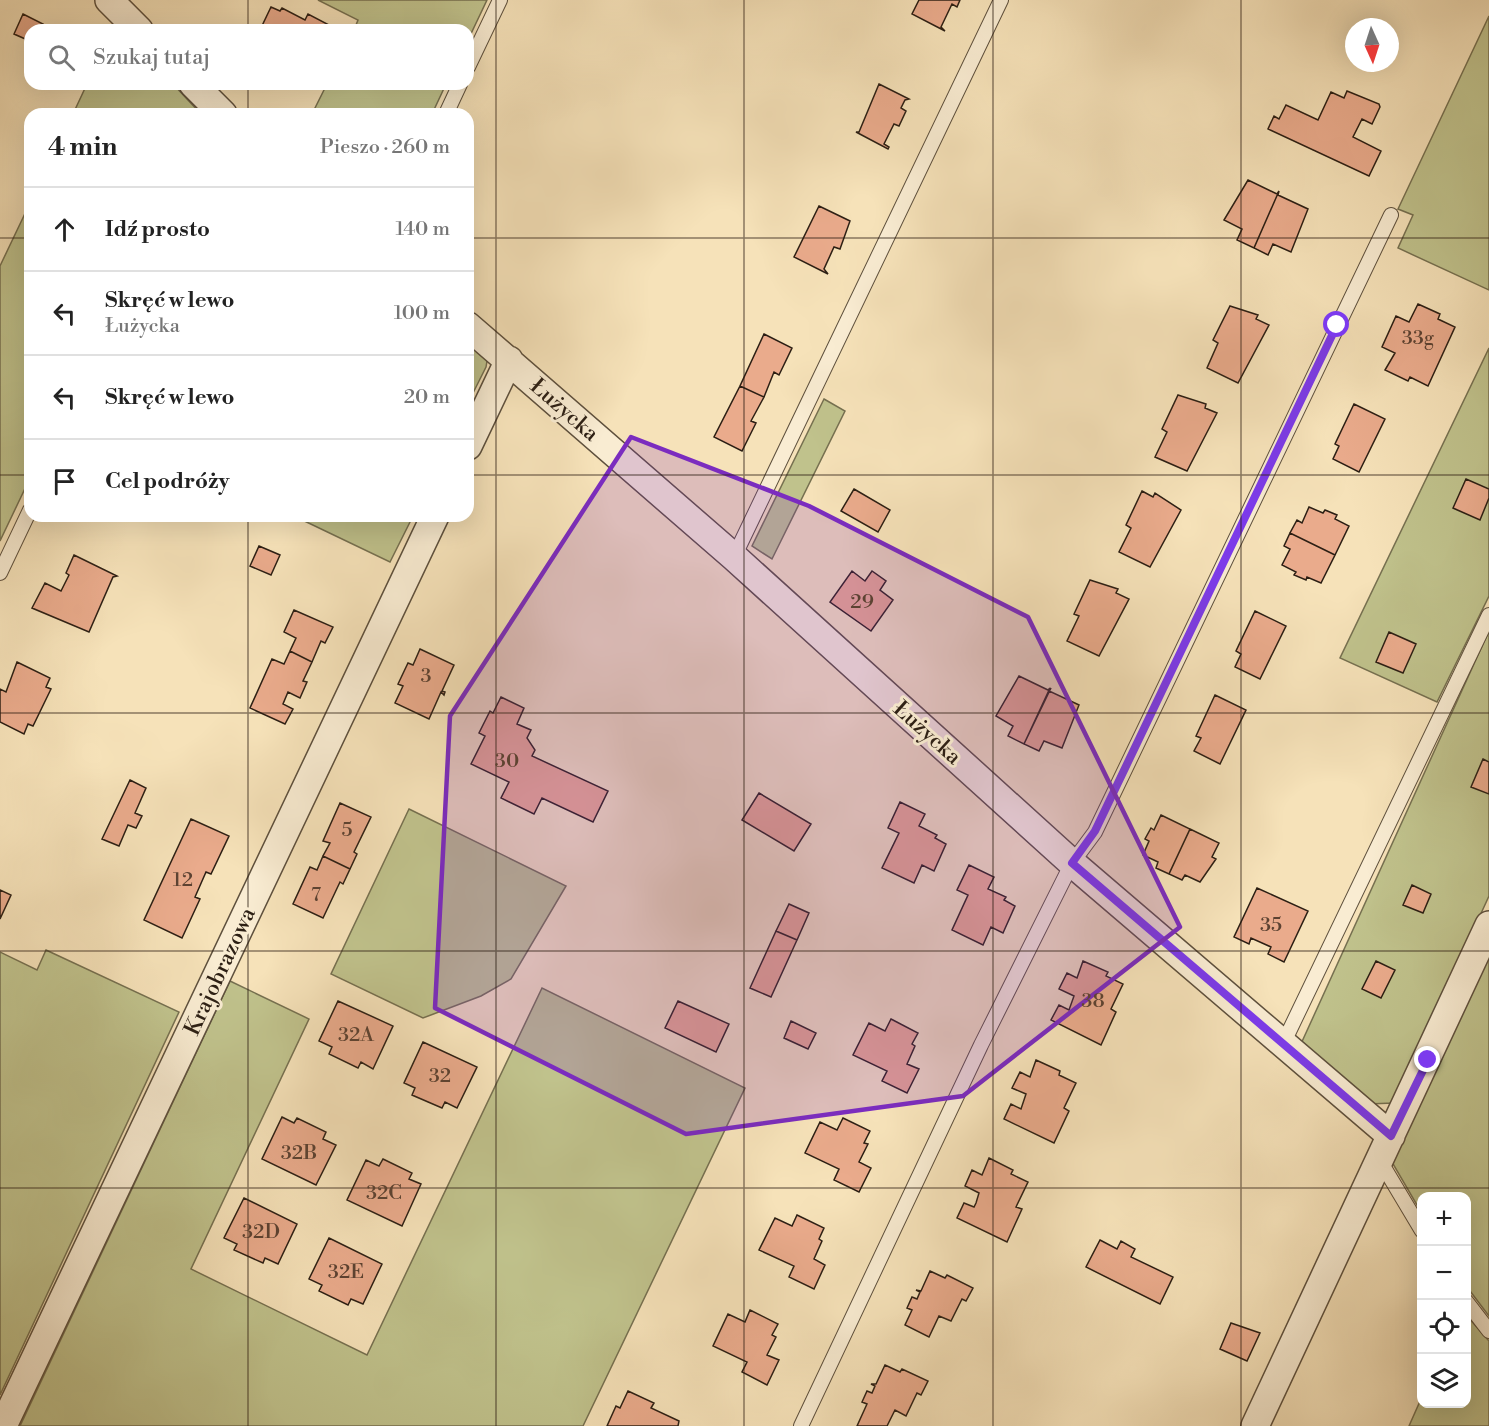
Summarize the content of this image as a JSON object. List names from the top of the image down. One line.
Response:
{"streets":{"street":["Łużycka","Krajobrazowa"]},"house_numbers":["33g","29","3","30","5","12","7","35","38","32A","32","32B","32C","32D","32E"],"north":"bottom","page":{"search":"Szukaj tutaj","heading":["4 min","Pieszo · 260 m"],"list":[["Idź prosto","140 m"],["Skręć w lewo","Łużycka","100 m"],["Skręć w lewo","20 m"],"Cel podróży"],"map_buttons":["+","−"]}}
